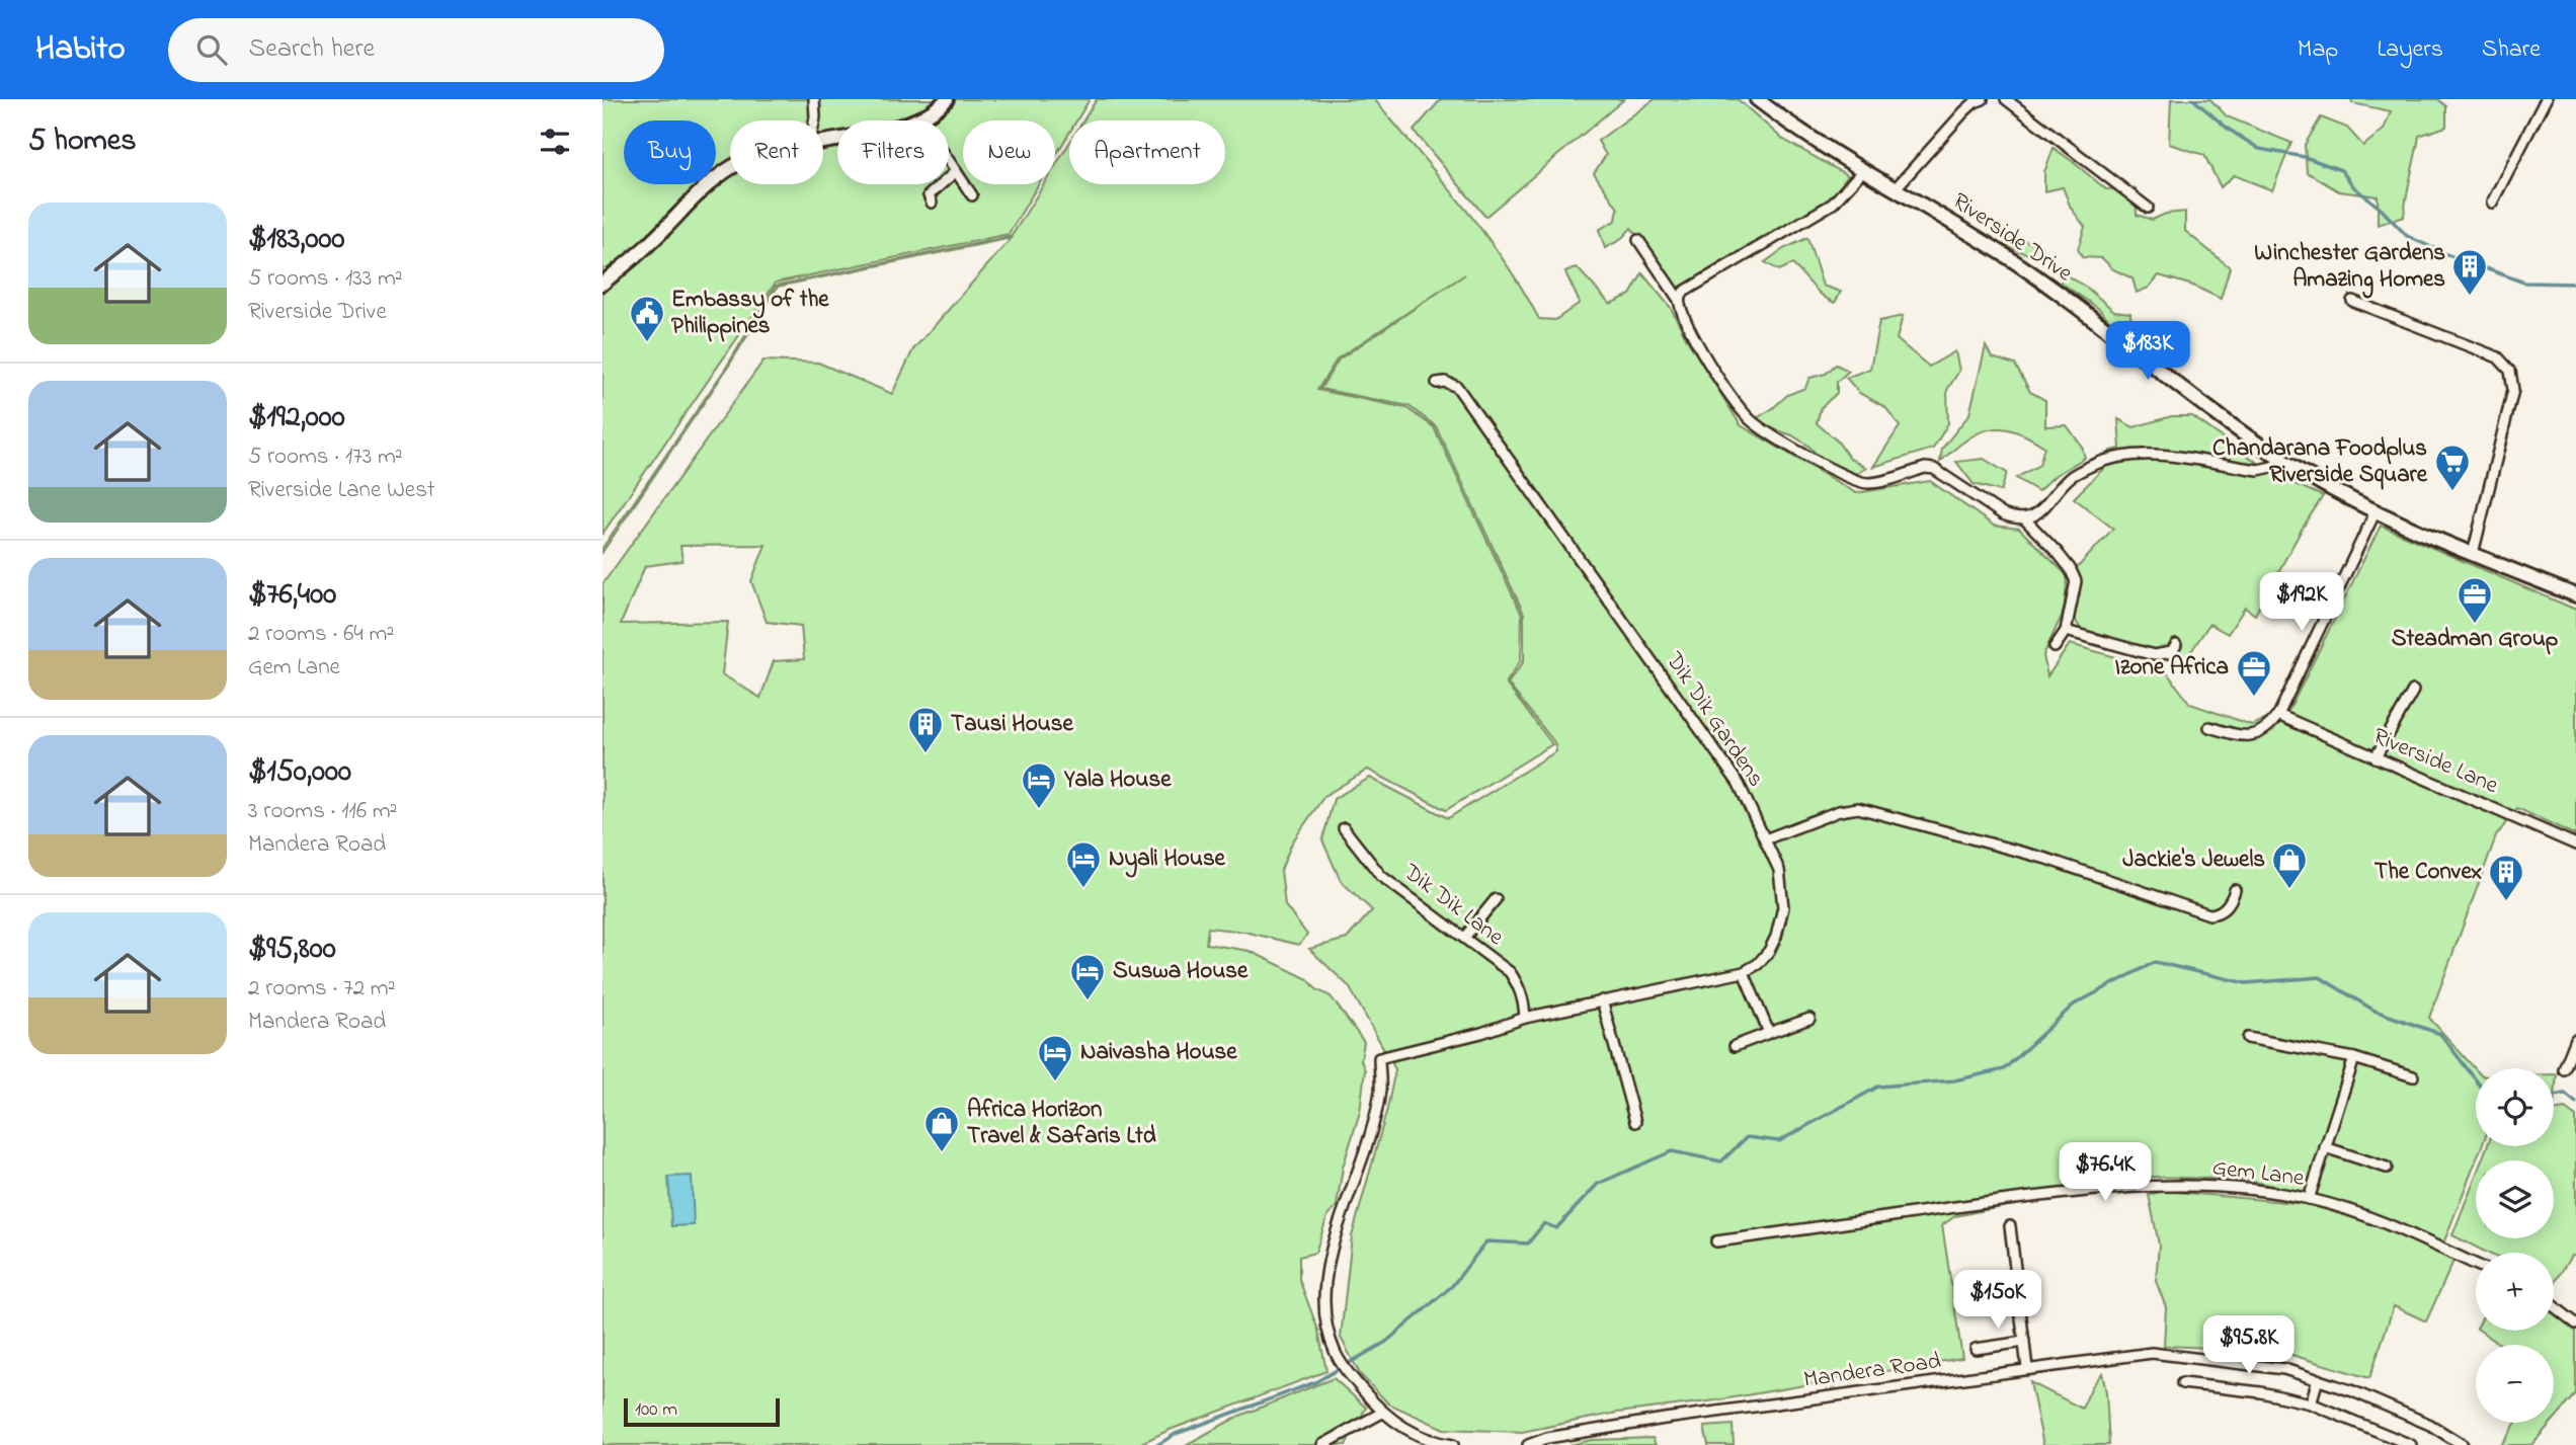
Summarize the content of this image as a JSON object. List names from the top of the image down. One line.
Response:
{"streets":{"street":["Riverside Drive","Dik Dik Gardens","Riverside Lane","Dik Dik Lane","Gem Lane","Mandera Road"]},"crossings":[["Dik Dik Gardens","Dik Dik Lane"]],"places":{"building":["Winchester Gardens Amazing Homes","Tausi House","The Convex"],"public building":["Embassy of the Philippines"],"supermarket":["Chandarana Foodplus Riverside Square"],"office":["Steadman Group","Izone Africa"],"hotel":["Yala House","Nyali House","Suswa House","Naivasha House"],"shop":["Jackie's Jewels","Africa Horizon Travel & Safaris Ltd"]},"scale_bar":"100 m","page":{"header":"Habito","search":"Search here","nav":["Map","Layers","Share"],"heading":"5 homes","chip":["Buy","Rent","Filters","New","Apartment"],"list":[{"name":"$183,000","note":"5 rooms · 133 m² · Riverside Drive"},{"name":"$192,000","note":"5 rooms · 173 m² · Riverside Lane West"},{"name":"$76,400","note":"2 rooms · 64 m² · Gem Lane"},{"name":"$150,000","note":"3 rooms · 116 m² · Mandera Road"},{"name":"$95,800","note":"2 rooms · 72 m² · Mandera Road"}],"price":["$183K","$192K","$76.4K","$150K","$95.8K"],"map_buttons":["+","−"],"scale":"100 m"}}
